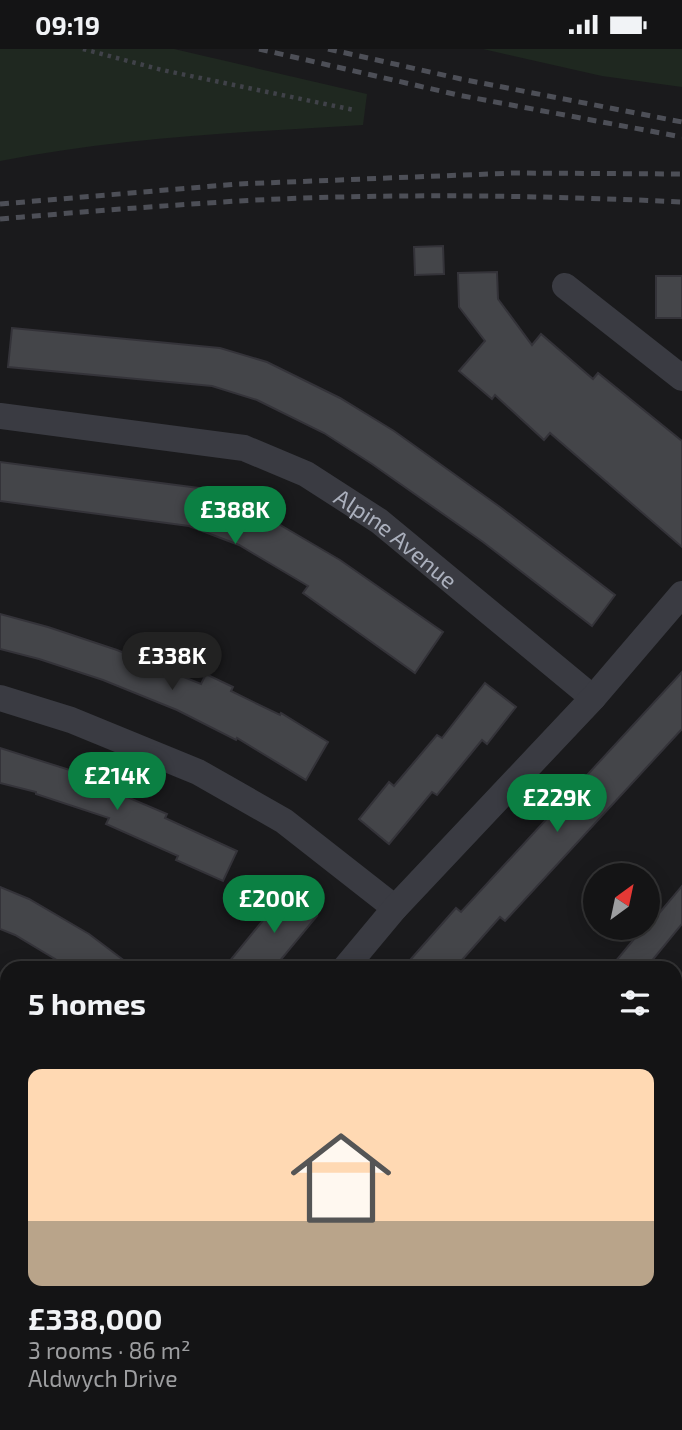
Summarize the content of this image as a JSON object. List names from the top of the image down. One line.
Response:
{"streets":{"street":["Alpine Avenue"]},"north":"top right","page":{"status":"09:19","price":["£388K","£338K","£214K","£229K","£200K"],"heading":"5 homes","list":[{"name":"£338,000","note":"3 rooms · 86 m² · Aldwych Drive"}]}}
